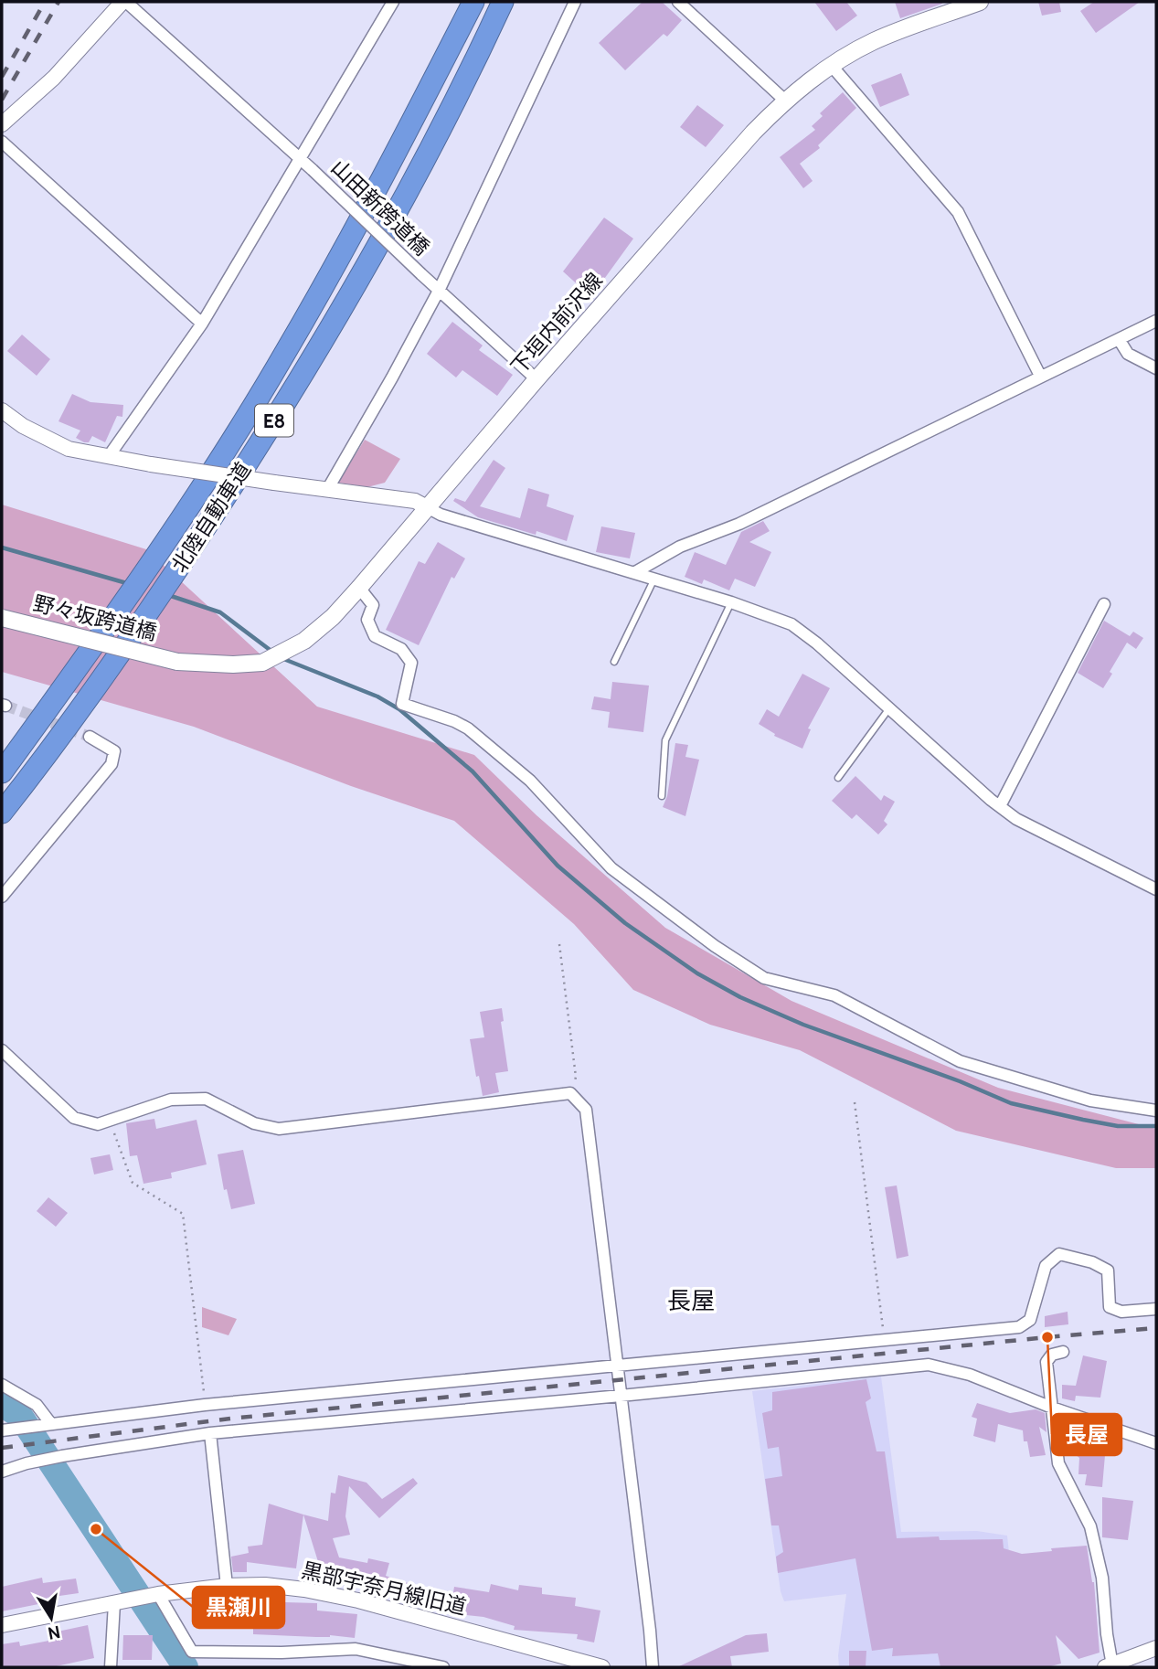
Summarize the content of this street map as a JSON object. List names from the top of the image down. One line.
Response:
{"streets":{"highway":["E8","北陸自動車道"],"main road":["下垣内前沢線","野々坂跨道橋"],"street":["山田新跨道橋","黒部宇奈月線旧道"]},"crossings":[["山田新跨道橋","下垣内前沢線"],["下垣内前沢線","野々坂跨道橋"]],"districts":["長屋"],"places":["長屋","黒瀬川"],"north":"bottom"}
